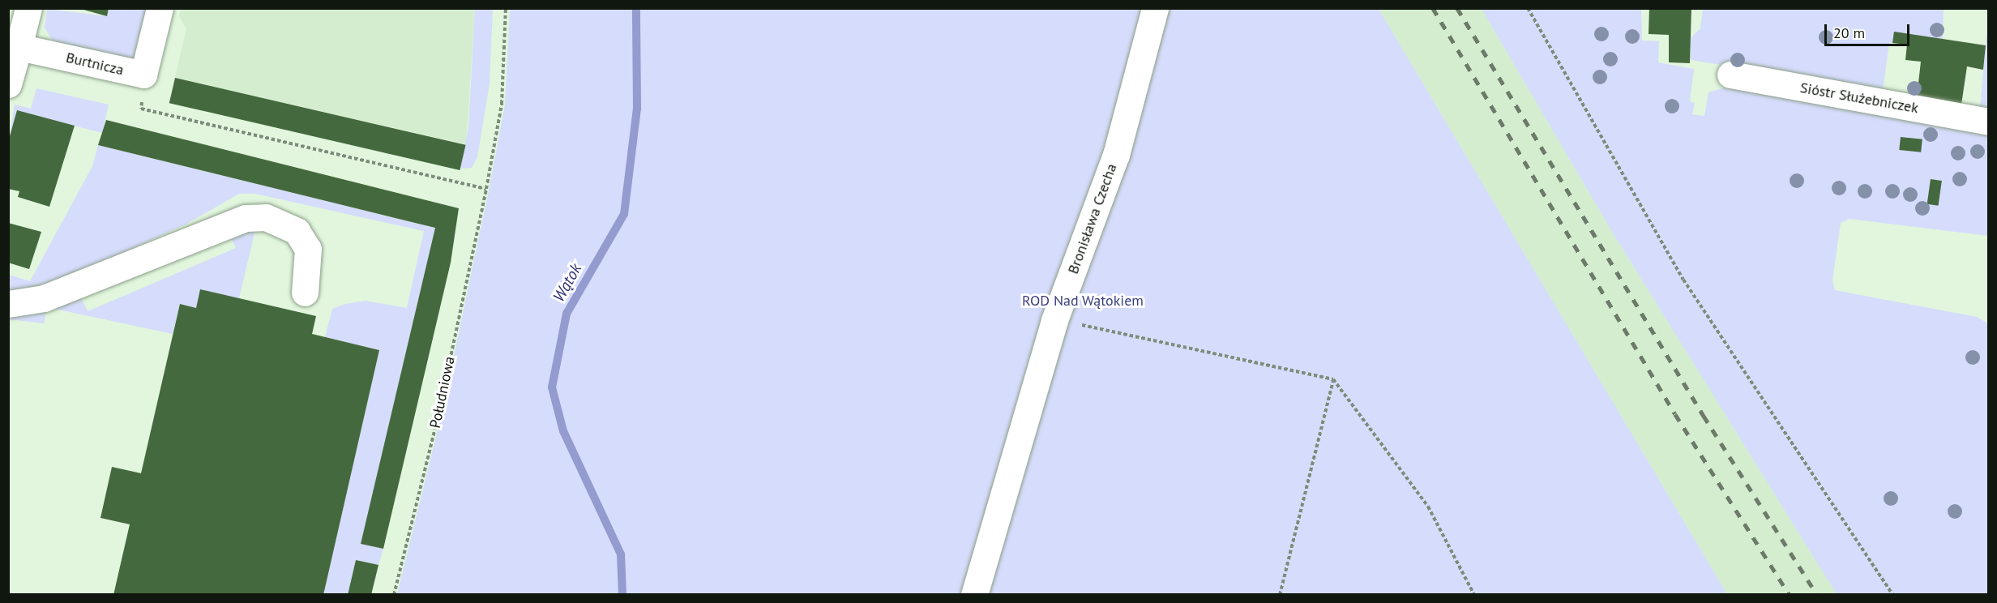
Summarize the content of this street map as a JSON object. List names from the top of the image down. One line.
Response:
{"streets":{"street":["Burtnicza","Sióstr Służebniczek","Bronisława Czecha"],"path":["Południowa"]},"water":["Wątok"],"parks":["ROD Nad Wątokiem"],"scale_bar":"20 m"}
